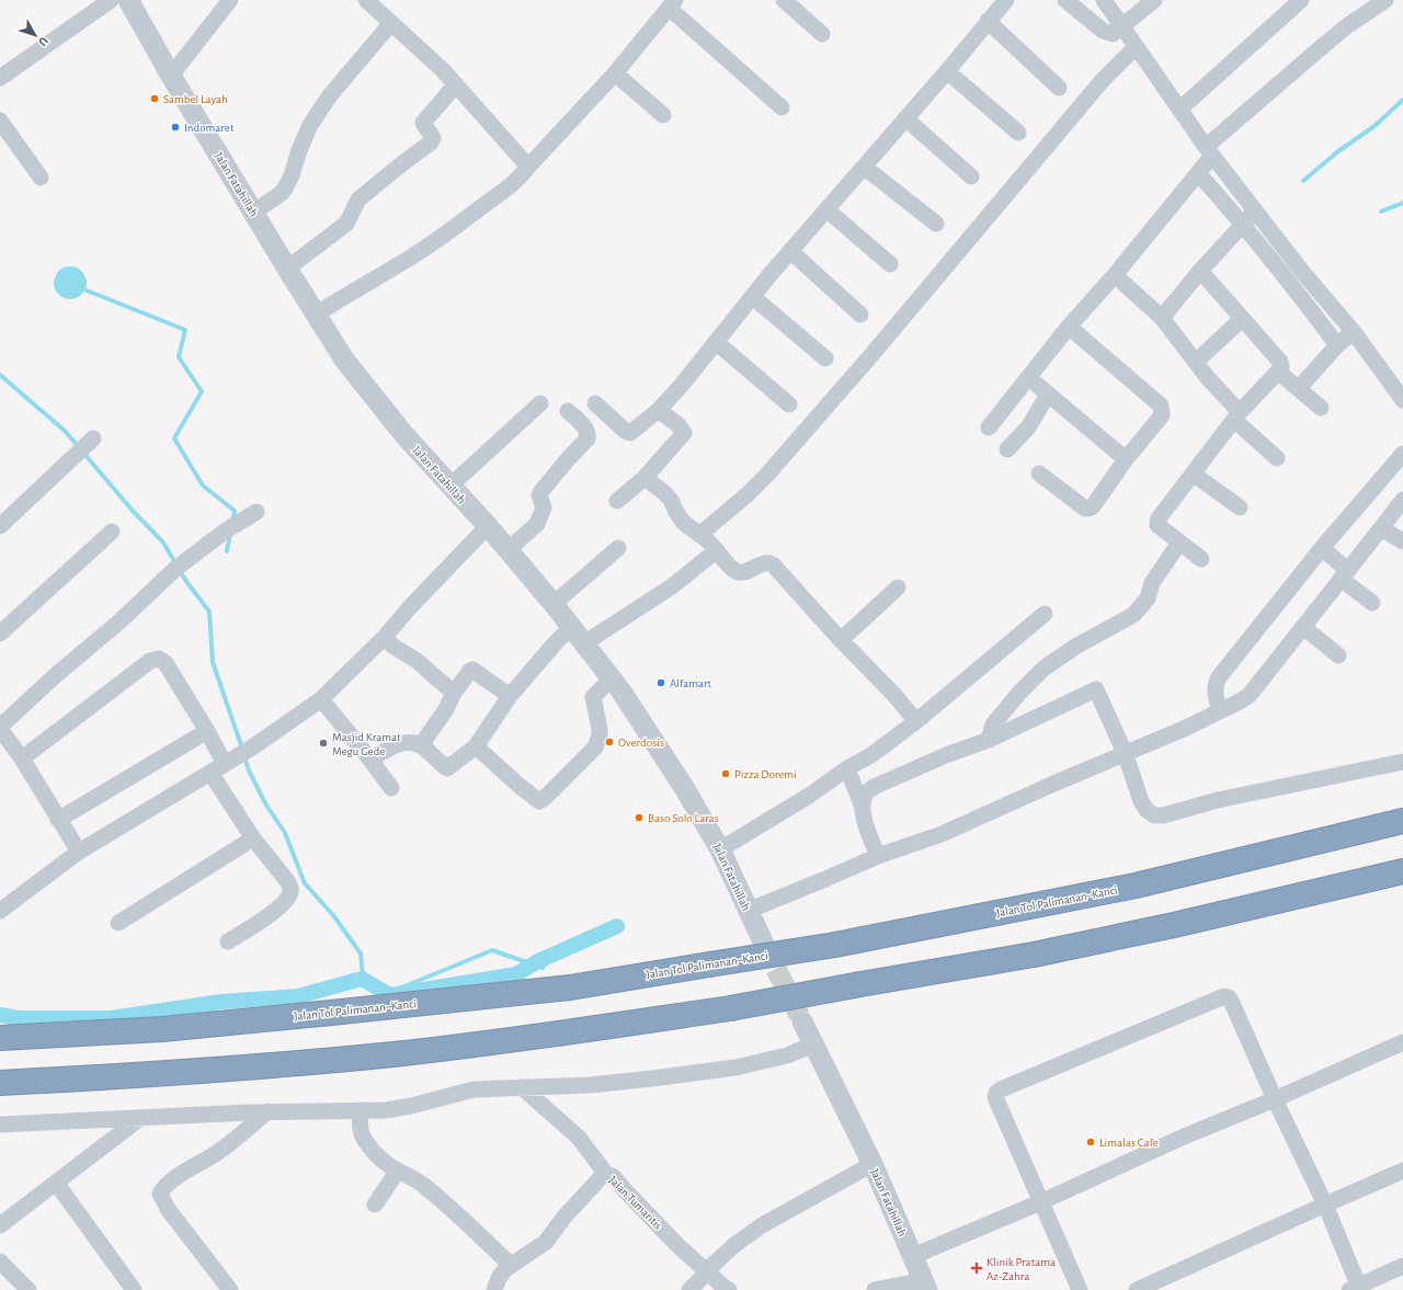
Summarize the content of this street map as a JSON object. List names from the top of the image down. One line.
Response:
{"streets":{"highway":["Jalan Tol Palimanan–Kanci"],"street":["Jalan Fatahillah","Jalan Tumaritis"]},"places":{"other":["Sambel Layah","Indomaret","Alfamart","Overdosis","Masjid Kramat Megu Gede","Pizza Doremi","Baso Solo Laras","Limalas Cafe"],"health":["Klinik Pratama Az-Zahra"]},"north":"bottom right"}
